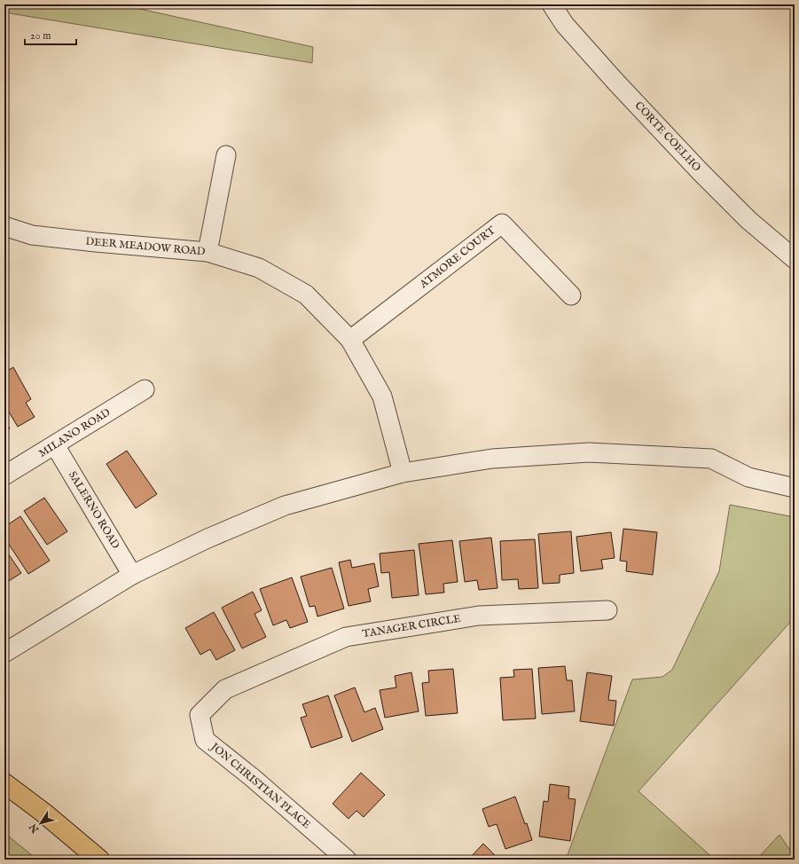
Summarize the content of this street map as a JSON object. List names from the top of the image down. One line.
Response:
{"streets":{"street":["CORTE COELHO","DEER MEADOW ROAD","ATMORE COURT","MILANO ROAD","SALERNO ROAD","TANAGER CIRCLE","JON CHRISTIAN PLACE"]},"crossings":[["DEER MEADOW ROAD","ATMORE COURT"],["MILANO ROAD","SALERNO ROAD"],["TANAGER CIRCLE","JON CHRISTIAN PLACE"]],"scale_bar":"20 m","north":"bottom left"}
